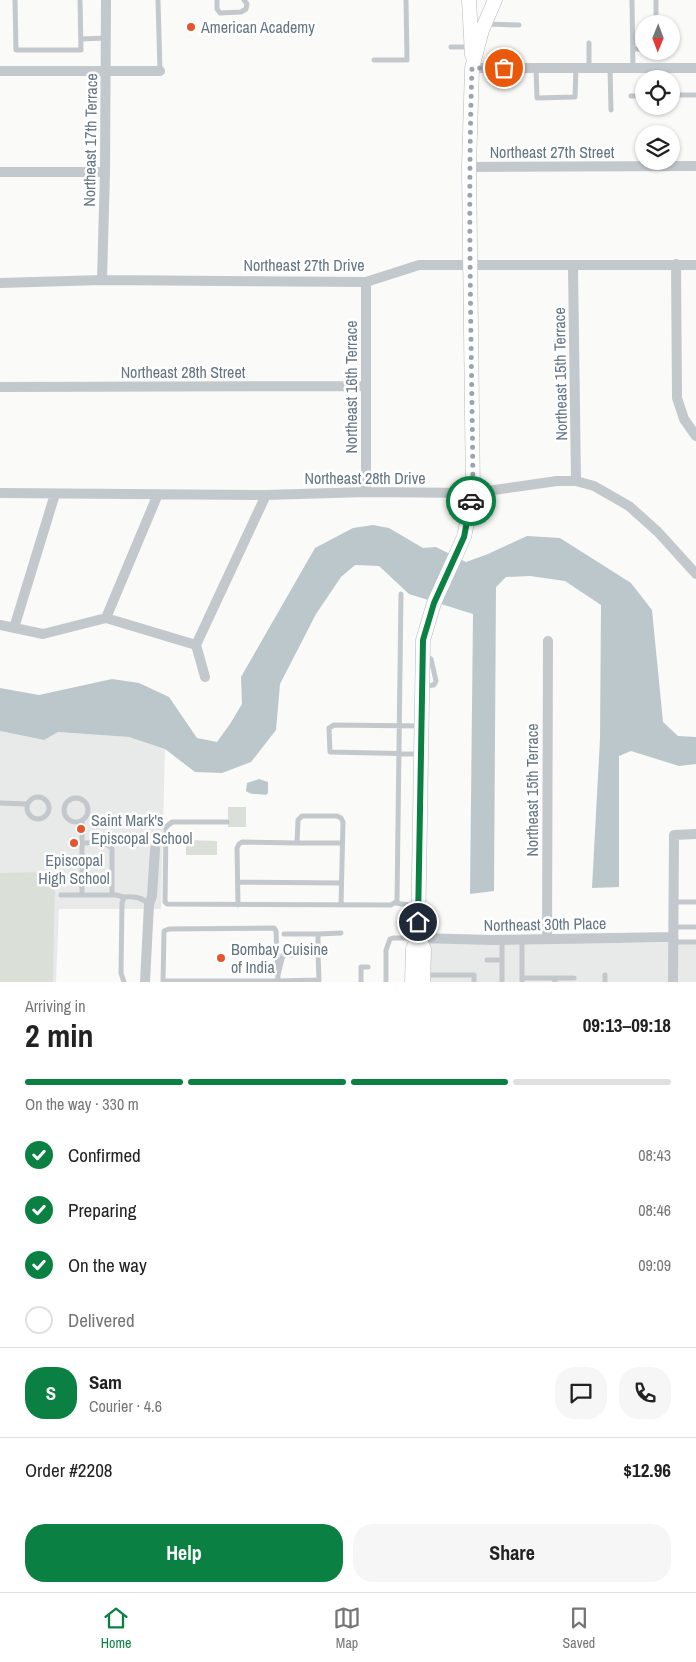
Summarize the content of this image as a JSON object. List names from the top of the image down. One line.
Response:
{"streets":{"street":["Northeast 17th Terrace","Northeast 27th Street","Northeast 27th Drive","Northeast 28th Street","Northeast 15th Terrace","Northeast 16th Terrace","Northeast 28th Drive","Northeast 30th Place"]},"crossings":[["Northeast 17th Terrace","Northeast 27th Drive"],["Northeast 27th Drive","Northeast 15th Terrace"],["Northeast 27th Drive","Northeast 16th Terrace"],["Northeast 28th Street","Northeast 16th Terrace"],["Northeast 15th Terrace","Northeast 28th Drive"],["Northeast 15th Terrace","Northeast 30th Place"],["Northeast 16th Terrace","Northeast 28th Drive"]],"places":["American Academy","Saint Mark's Episcopal School","Episcopal High School","Bombay Cuisine of India"],"north":"bottom","page":{"heading":["2 min","Arriving in","09:13–09:18"],"panel":["Sam","Courier · 4.6","Order #2208","$12.96"],"bar":"On the way · 330 m","list":[["Confirmed","08:43"],["Preparing","08:46"],["On the way","09:09"],"Delivered"],"round":"S","buttons":["Help","Share"],"tabs":["Home","Map","Saved"]}}
